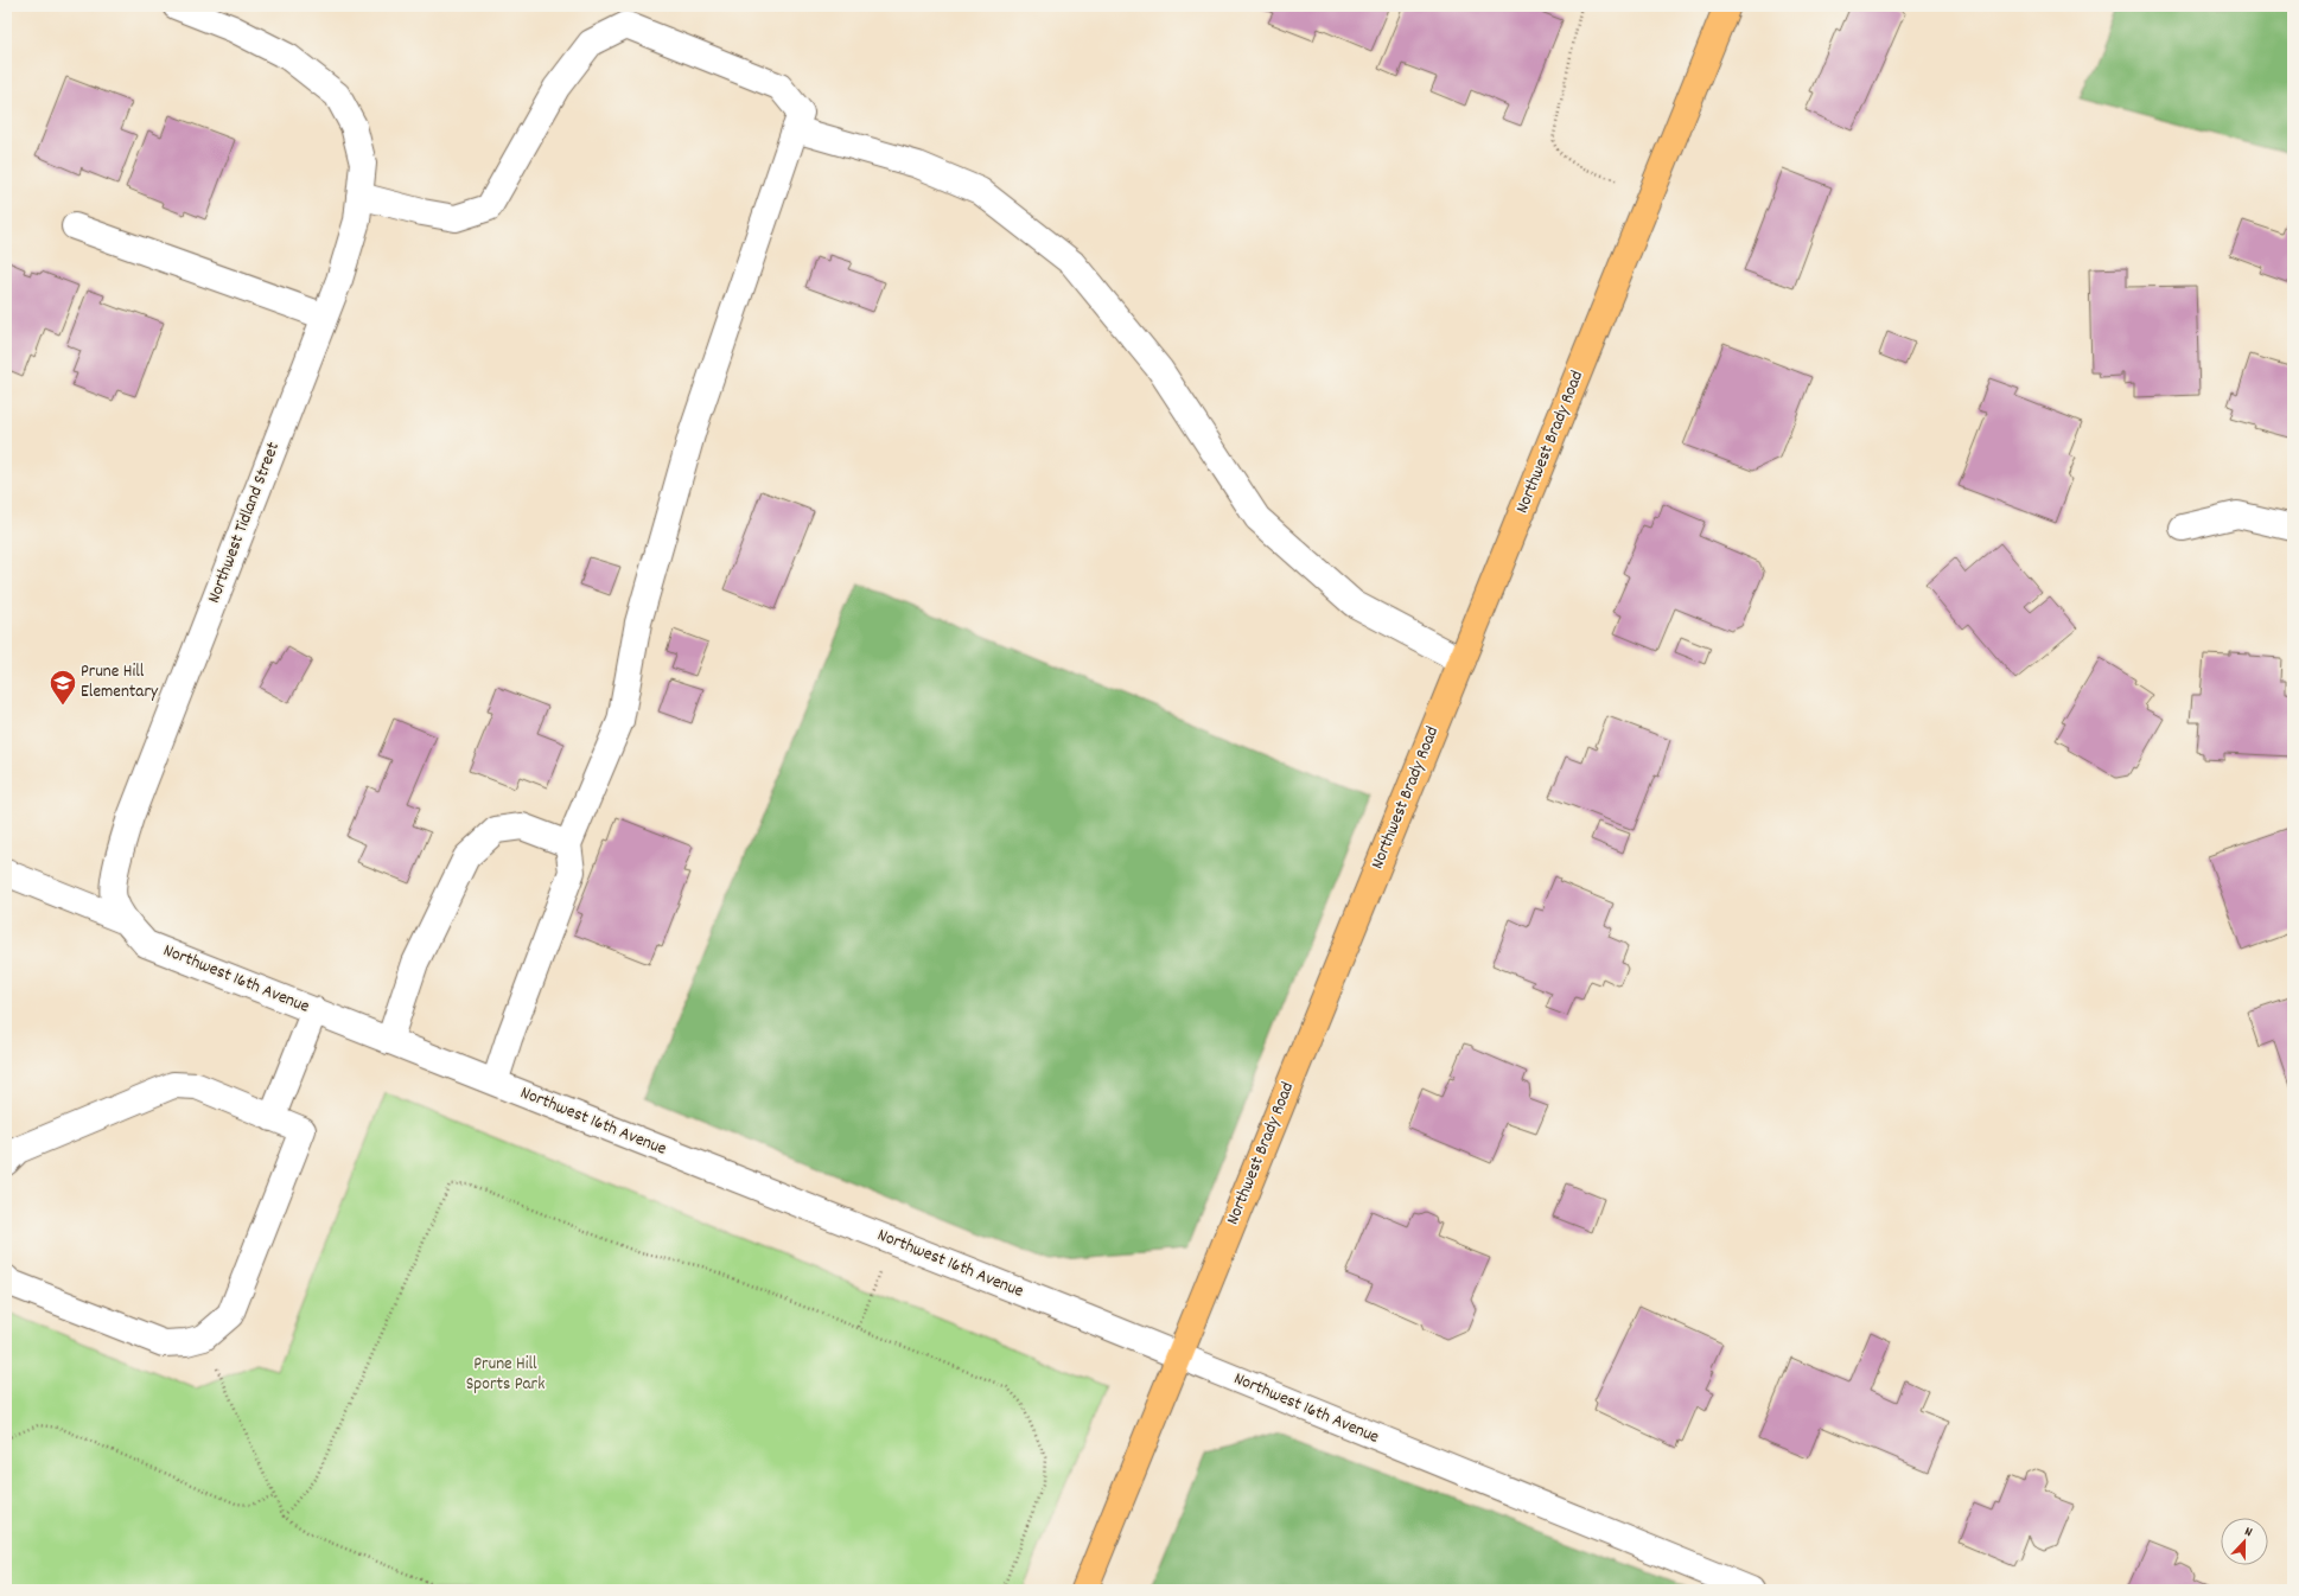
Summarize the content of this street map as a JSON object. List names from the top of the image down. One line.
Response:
{"streets":{"main road":["Northwest Brady Road"],"street":["Northwest Tidland Street","Northwest 16th Avenue"]},"crossings":[["Northwest Brady Road","Northwest 16th Avenue"],["Northwest Tidland Street","Northwest 16th Avenue"]],"parks":["Prune Hill Sports Park"],"places":{"school or university":["Prune Hill Elementary"]},"north":"top"}
